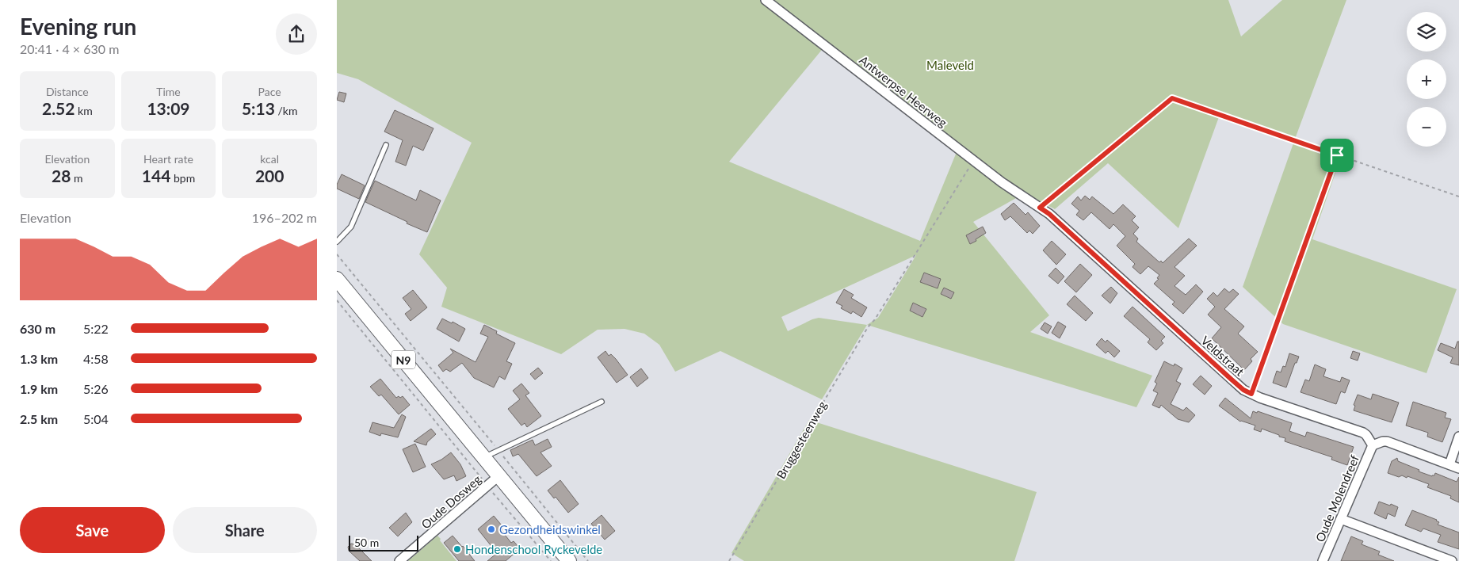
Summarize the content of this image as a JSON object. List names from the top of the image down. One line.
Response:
{"streets":{"main road":["N9"],"street":["Antwerpse Heerweg","Veldstraat","Oude Molendreef","Oude Dosweg"],"path":["Bruggesteenweg"]},"crossings":[["Antwerpse Heerweg","Veldstraat"],["Antwerpse Heerweg","Bruggesteenweg"],["Veldstraat","Oude Molendreef"],["N9","Oude Dosweg"]],"parks":["Maleveld"],"places":["Gezondheidswinkel","Hondenschool Ryckevelde"],"scale_bar":"50 m","page":{"heading":["Evening run","20:41 · 4 × 630 m"],"map_buttons":["+","−"],"stats":[["Distance","2.52 km"],["Time","13:09"],["Pace","5:13 /km"],["Elevation","28 m"],["Heart rate","144 bpm"],["kcal","200"]],"chart":["Elevation","196–202 m"],"list":[{"name":"630 m","note":"5:22"},{"name":"1.3 km","note":"4:58"},{"name":"1.9 km","note":"5:26"},{"name":"2.5 km","note":"5:04"}],"buttons":["Save","Share"],"scale":"50 m"}}
